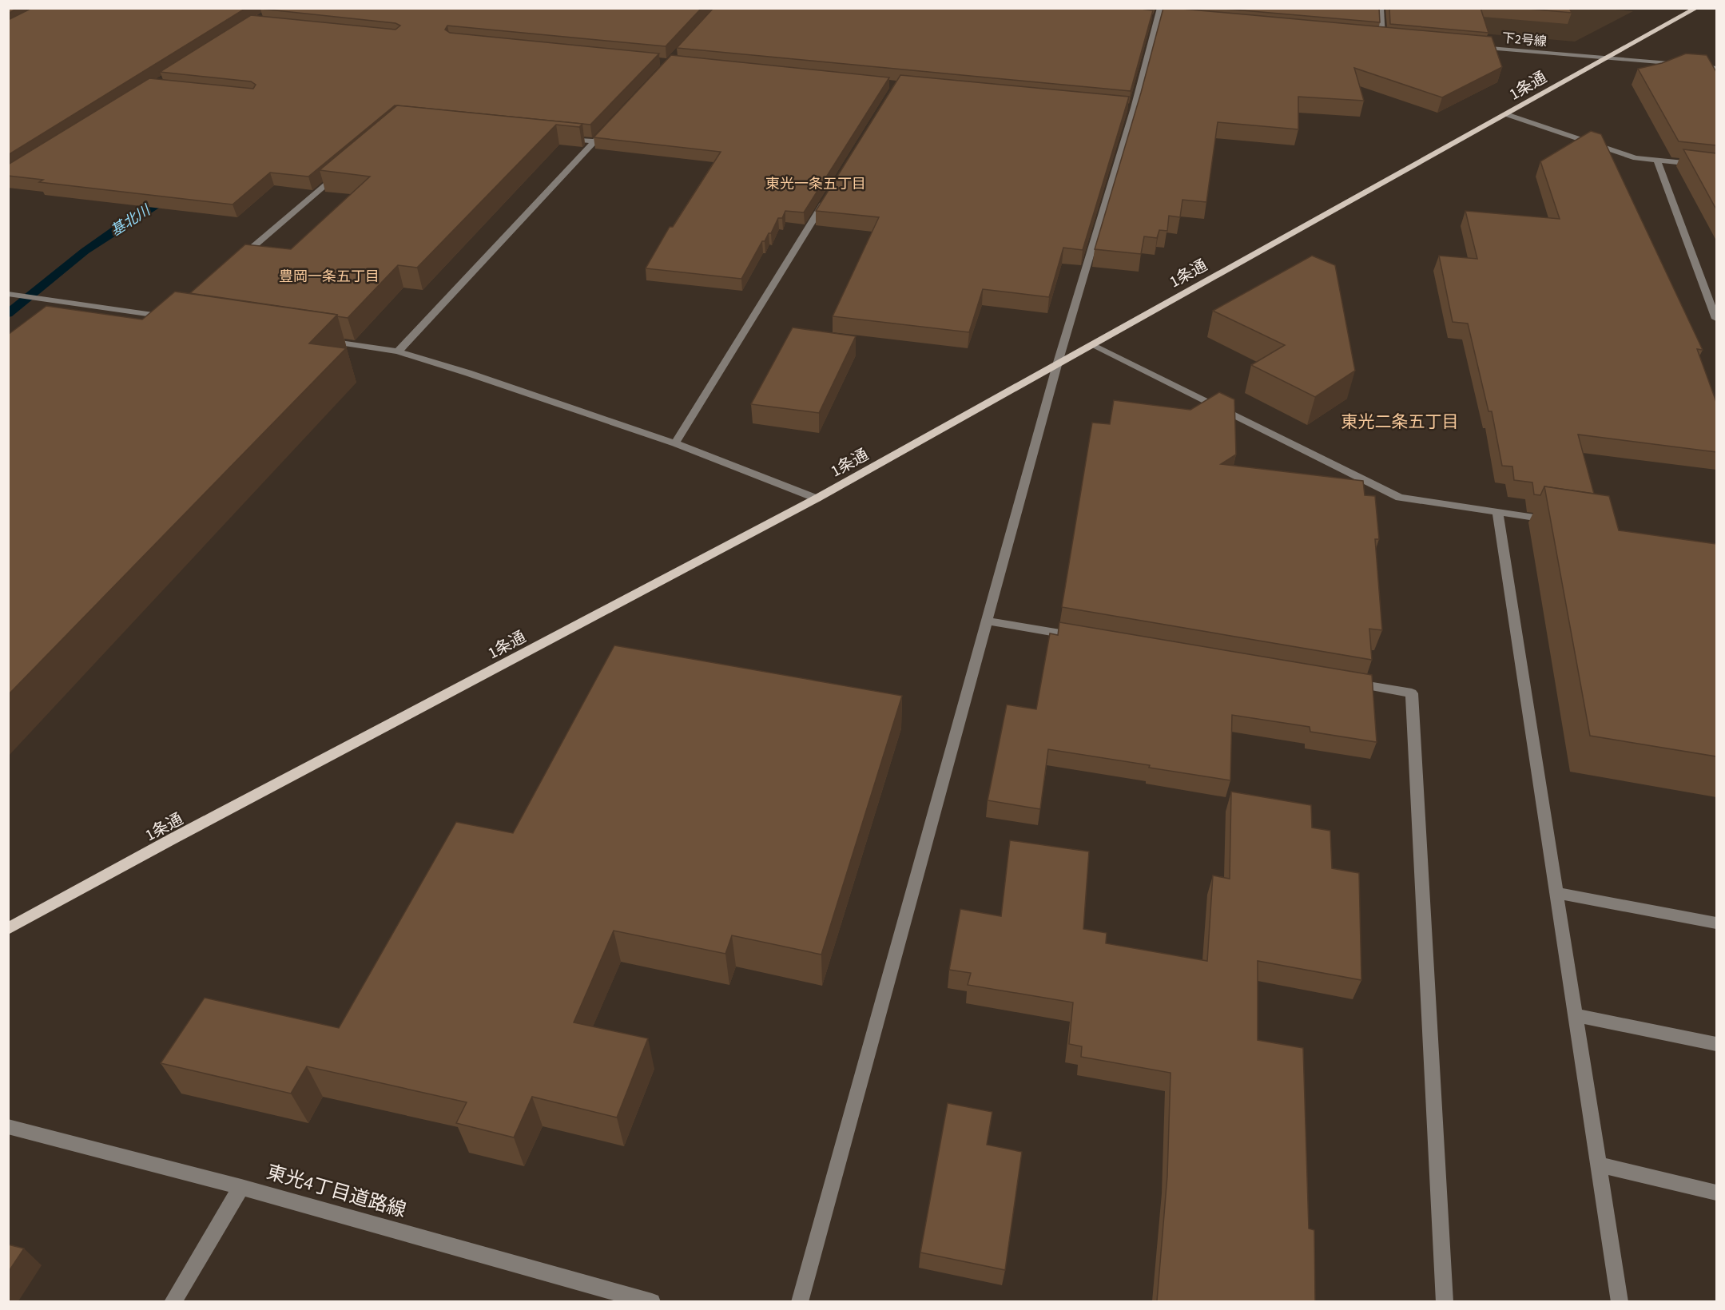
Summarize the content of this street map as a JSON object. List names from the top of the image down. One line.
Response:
{"streets":{"main road":["1条通"],"street":["下2号線","東光4丁目道路線"]},"crossings":[["下2号線","1条通"]],"districts":["東光一条五丁目","豊岡一条五丁目","東光二条五丁目"],"water":["基北川"]}
